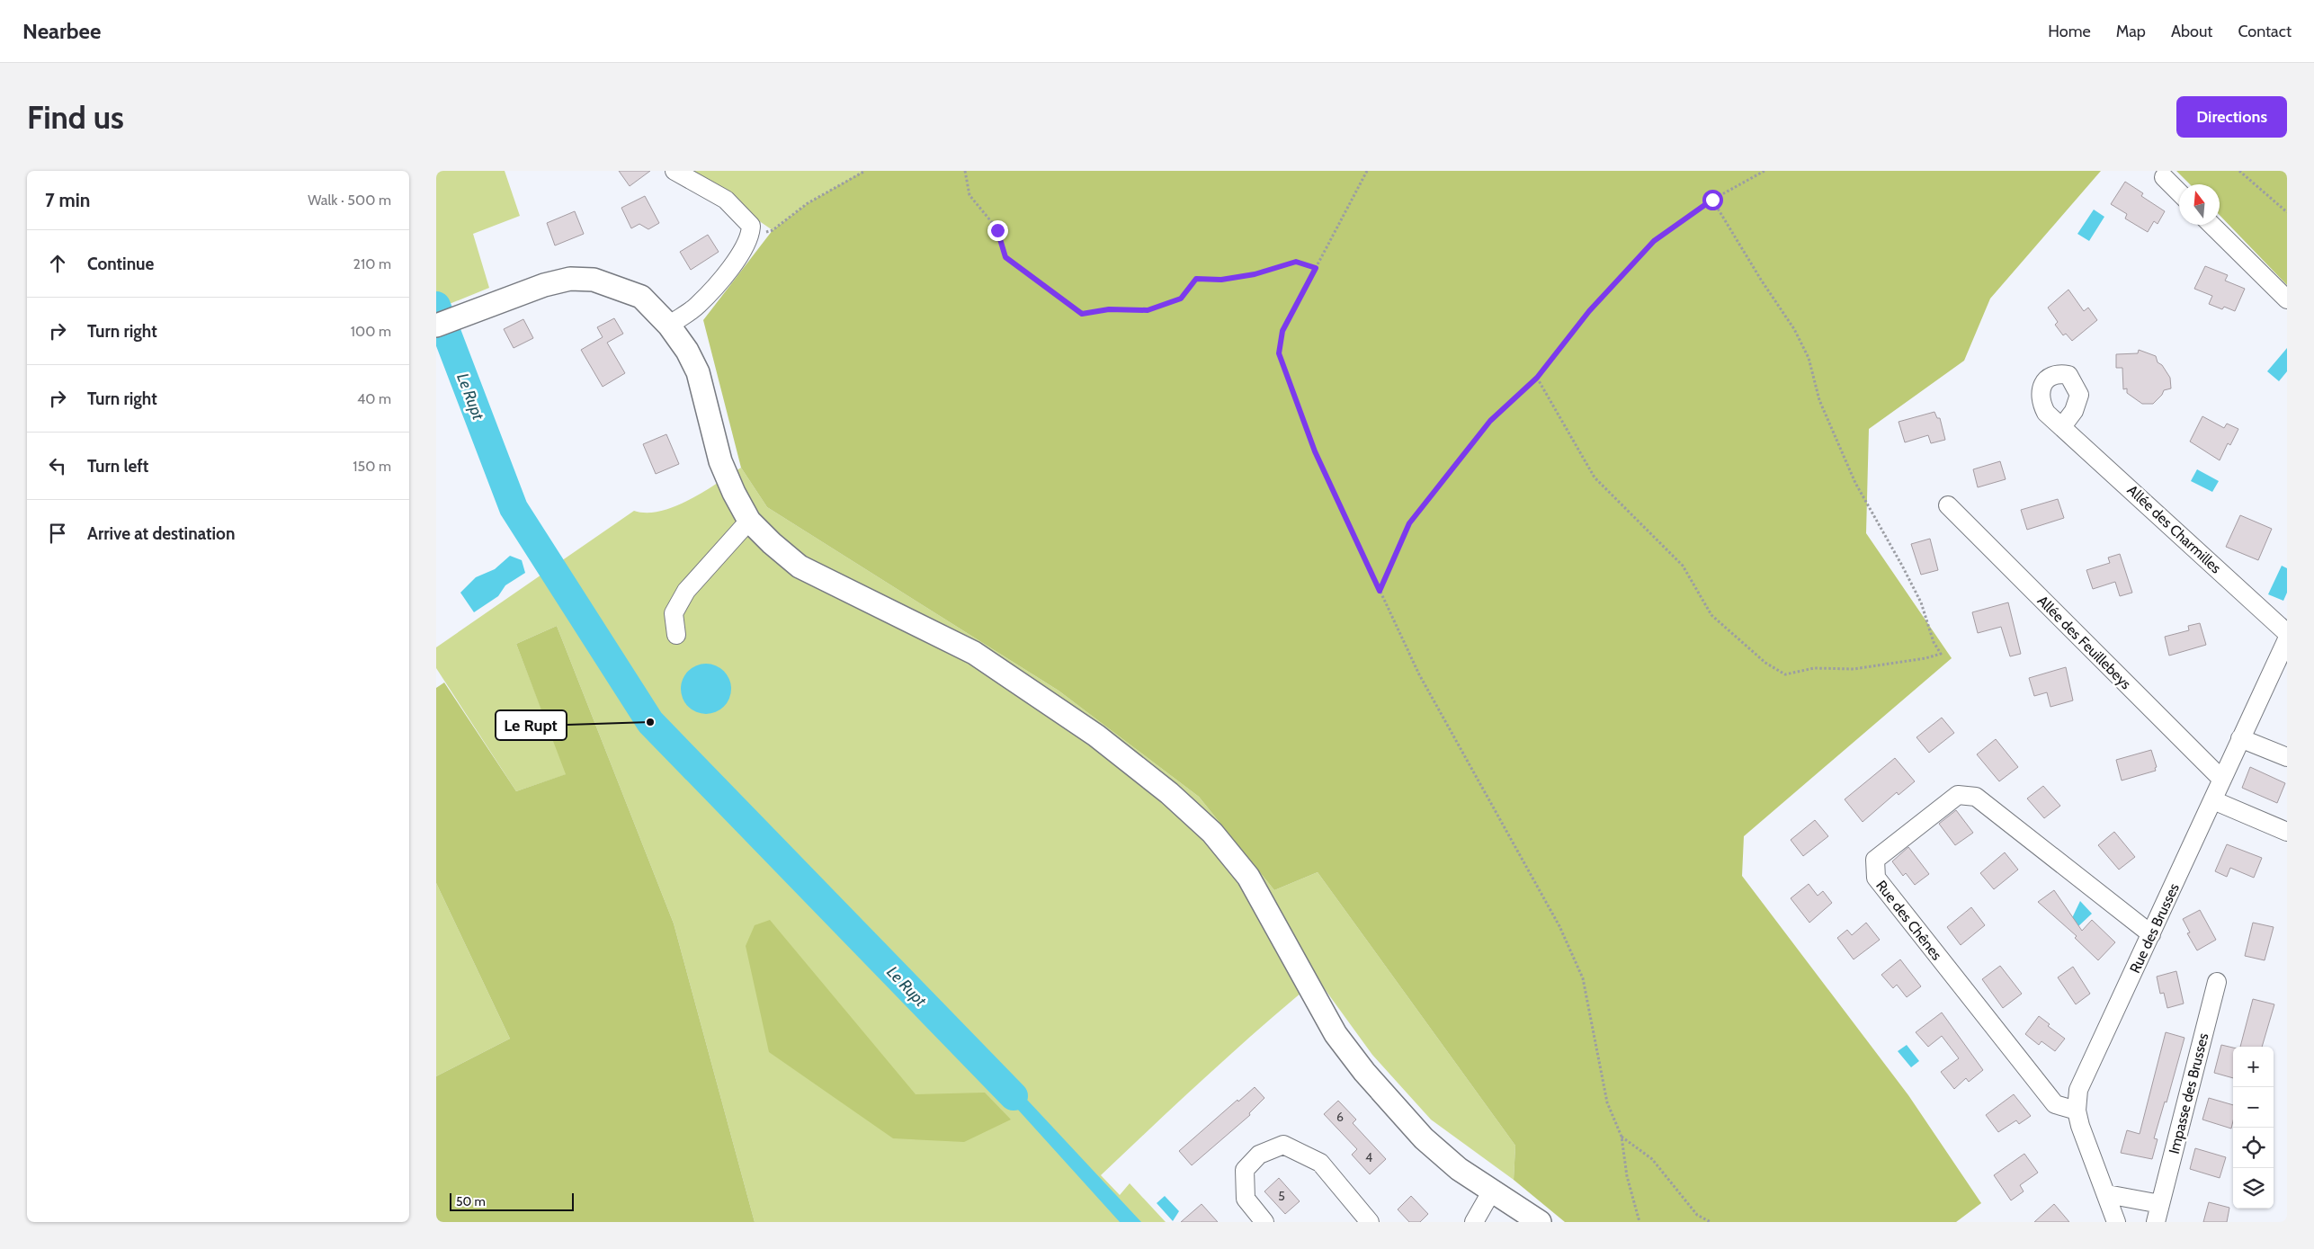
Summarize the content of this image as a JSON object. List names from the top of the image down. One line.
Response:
{"streets":{"street":["Allée des Charmilles","Allée des Feuillebeys","Rue des Chênes","Rue des Brusses","Impasse des Brusses"]},"crossings":[["Allée des Feuillebeys","Rue des Brusses"],["Rue des Chênes","Rue des Brusses"]],"water":["Le Rupt"],"places":["Le Rupt"],"house_numbers":["6","4","5"],"scale_bar":"50 m","north":"top","page":{"header":"Nearbee","nav":["Home","Map","About","Contact"],"buttons":"Directions","title":"Find us","heading":["7 min","Walk · 500 m"],"list":[["Continue","210 m"],["Turn right","100 m"],["Turn right","40 m"],["Turn left","150 m"],"Arrive at destination"],"map_buttons":["+","−"],"scale":"50 m"}}
